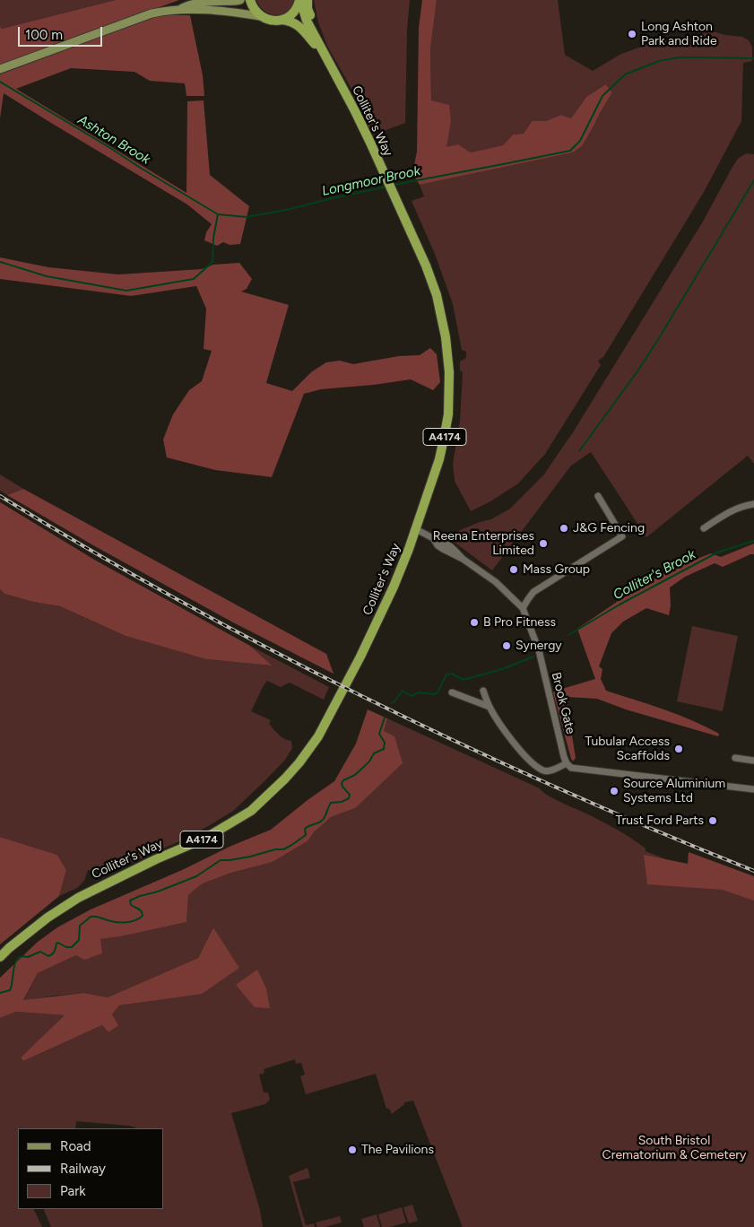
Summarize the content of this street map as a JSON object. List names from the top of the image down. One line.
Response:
{"streets":{"highway":["Colliter's Way","A4174"],"street":["Brook Gate"]},"crossings":[["Colliter's Way","A4174"]],"water":["Ashton Brook","Longmoor Brook","Colliter's Brook"],"parks":["South Bristol Crematorium & Cemetery"],"places":["Long Ashton Park and Ride","J&G Fencing","Reena Enterprises Limited","Mass Group","B Pro Fitness","Synergy","Tubular Access Scaffolds","Source Aluminium Systems Ltd","Trust Ford Parts","The Pavilions"],"legend":["Road","Railway","Park"],"scale_bar":"100 m"}
